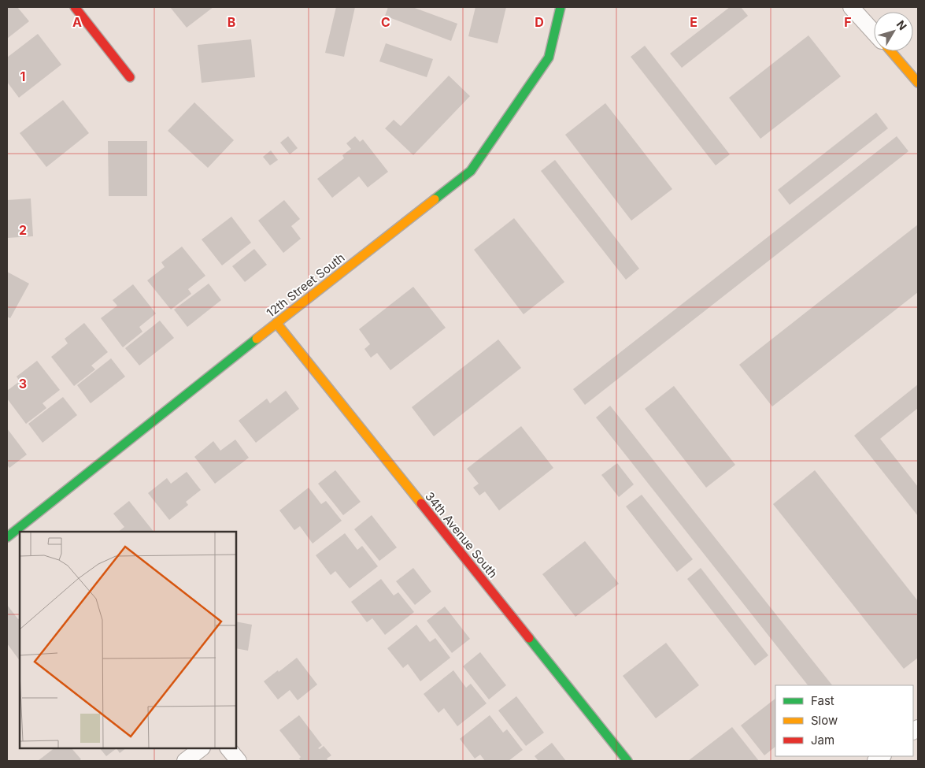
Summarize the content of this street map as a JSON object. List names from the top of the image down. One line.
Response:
{"streets":{"street":["12th Street South","34th Avenue South"]},"crossings":[["12th Street South","34th Avenue South"]],"legend":["Fast","Slow","Jam"],"north":"top right","grid":{"columns":["A","B","C","D","E","F"],"rows":["1","2","3"]}}
